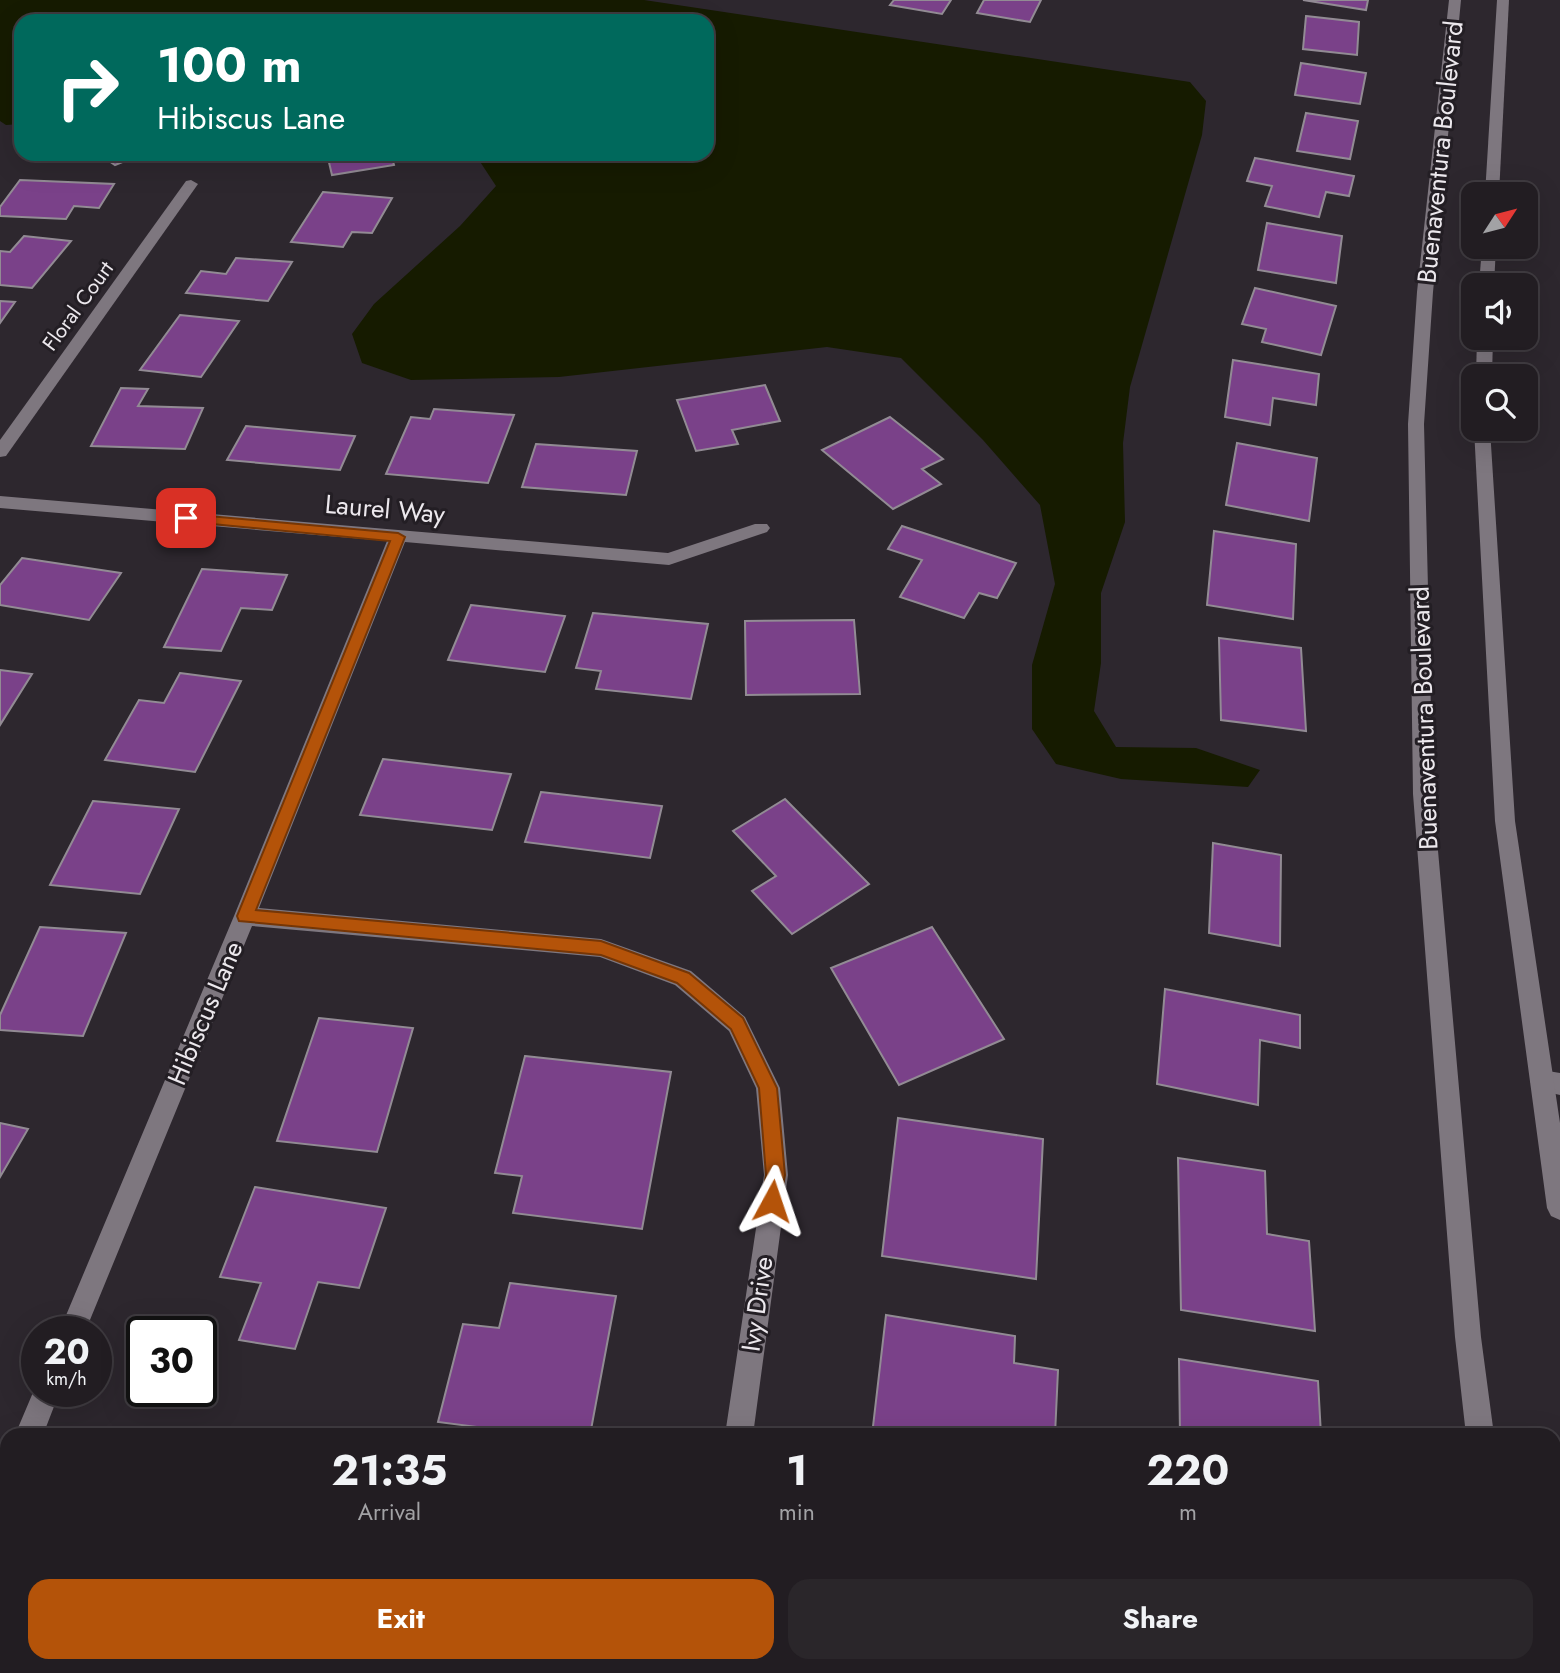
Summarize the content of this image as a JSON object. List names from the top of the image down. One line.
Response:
{"streets":{"main road":["Buenaventura Boulevard","Floral Court","Laurel Way","Hibiscus Lane","Ivy Drive"]},"crossings":[["Laurel Way","Hibiscus Lane"],["Hibiscus Lane","Ivy Drive"]],"north":"top right","page":{"turn":["100 m","Hibiscus Lane"],"speed":"20 km/h","limit":"30","eta":["21:35","Arrival","1","min","220","m"],"buttons":["Exit","Share"]}}
